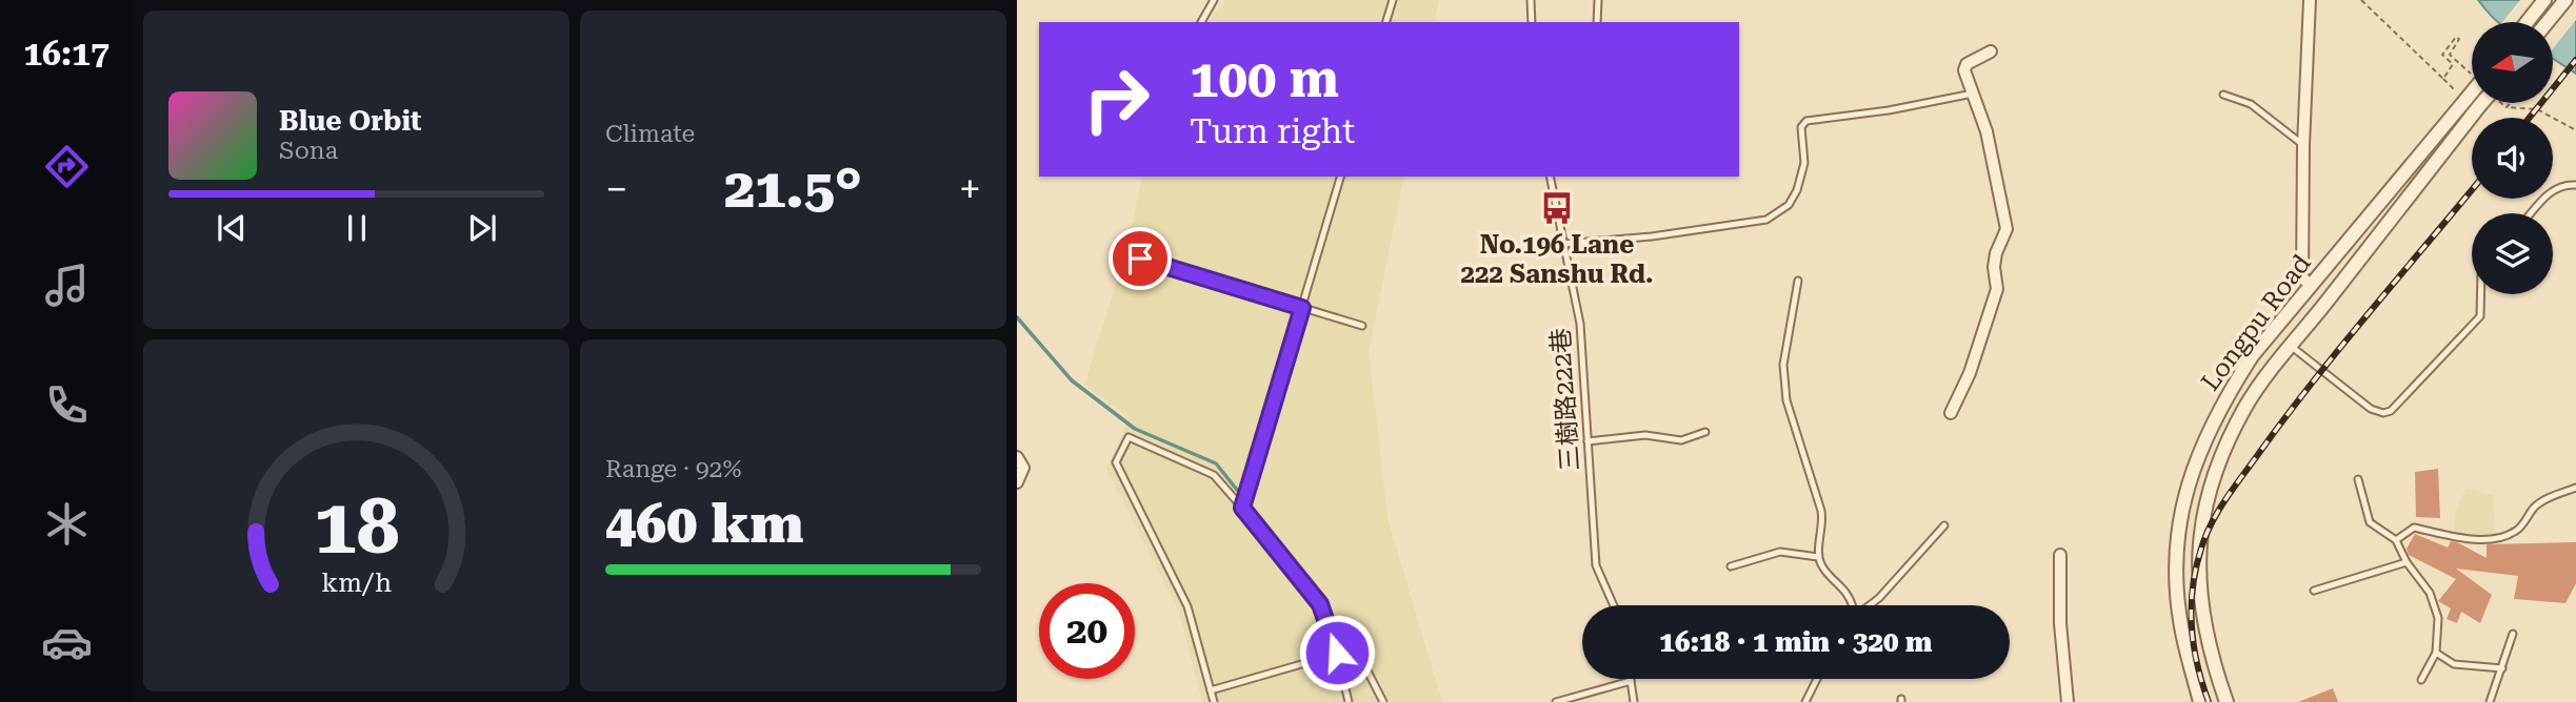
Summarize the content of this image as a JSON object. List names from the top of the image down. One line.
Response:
{"streets":{"street":["Longpu Road"],"lane":["三樹路222巷"]},"places":{"bus stop":["No.196 Lane 222 Sanshu Rd."]},"north":"left","page":{"tabs":"16:17","tile":["Climate",["Range · 92%","460 km"]],"turn":["100 m","Turn right"],"song":["Blue Orbit","Sona"],"heat":["−","21.5°","+"],"limit":"20","trip":"16:18 · 1 min · 320 m","gauge":["18","km/h"]}}
